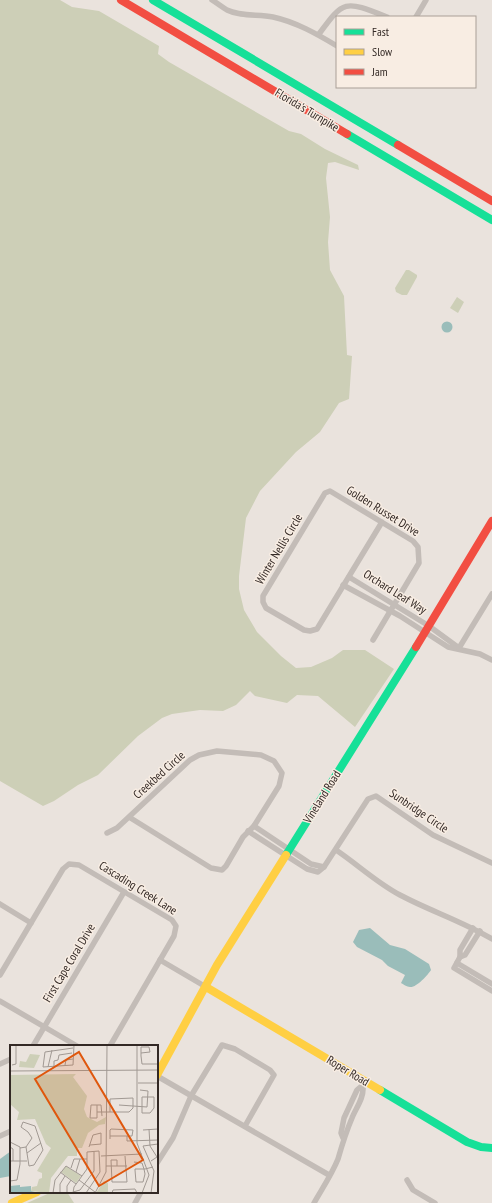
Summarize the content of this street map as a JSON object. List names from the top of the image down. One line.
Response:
{"streets":{"main road":["Florida's Turnpike","Vineland Road","Roper Road"],"street":["Golden Russet Drive","Winter Nellis Circle","Orchard Leaf Way","Creekbed Circle","Sunbridge Circle","Cascading Creek Lane","First Cape Coral Drive"]},"crossings":[["Golden Russet Drive","Winter Nellis Circle"],["Golden Russet Drive","Orchard Leaf Way"],["Winter Nellis Circle","Orchard Leaf Way"],["Orchard Leaf Way","Vineland Road"],["Vineland Road","Roper Road"],["Cascading Creek Lane","First Cape Coral Drive"]],"legend":["Fast","Slow","Jam"]}
